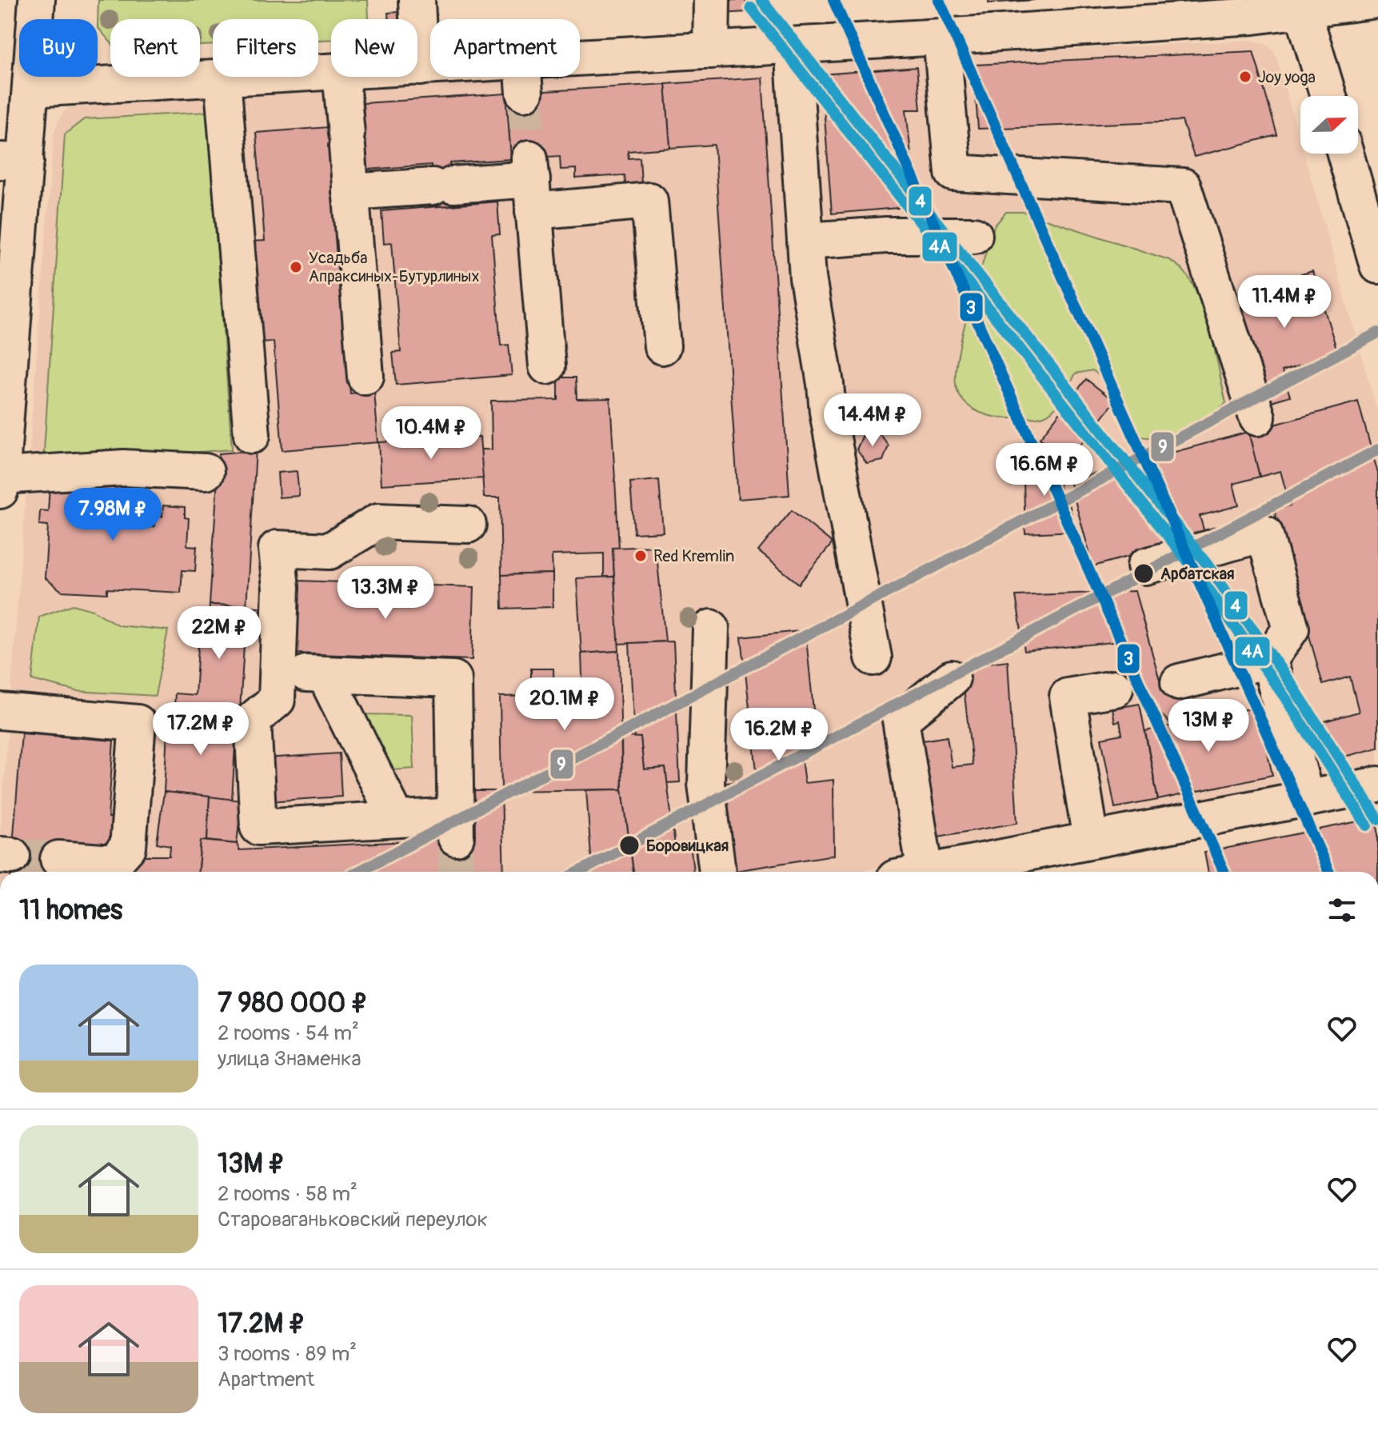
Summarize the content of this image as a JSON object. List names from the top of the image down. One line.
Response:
{"places":["Joy yoga","Усадьба Апраксиных-Бутурлиных","Red Kremlin","Арбатская","Боровицкая"],"lines":["transit line 4","metro line 3","transit line 4А","transit line 9"],"north":"right","page":{"chip":["Buy","Rent","Filters","New","Apartment"],"price":["11.4M ₽","14.4M ₽","10.4M ₽","16.6M ₽","7.98M ₽","13.3M ₽","22M ₽","20.1M ₽","13M ₽","17.2M ₽","16.2M ₽"],"heading":"11 homes","list":[{"name":"7 980 000 ₽","note":"2 rooms · 54 m² · улица Знаменка"},{"name":"13M ₽","note":"2 rooms · 58 m² · Староваганьковский переулок"},{"name":"17.2M ₽","note":"3 rooms · 89 m² · Apartment"}]}}
